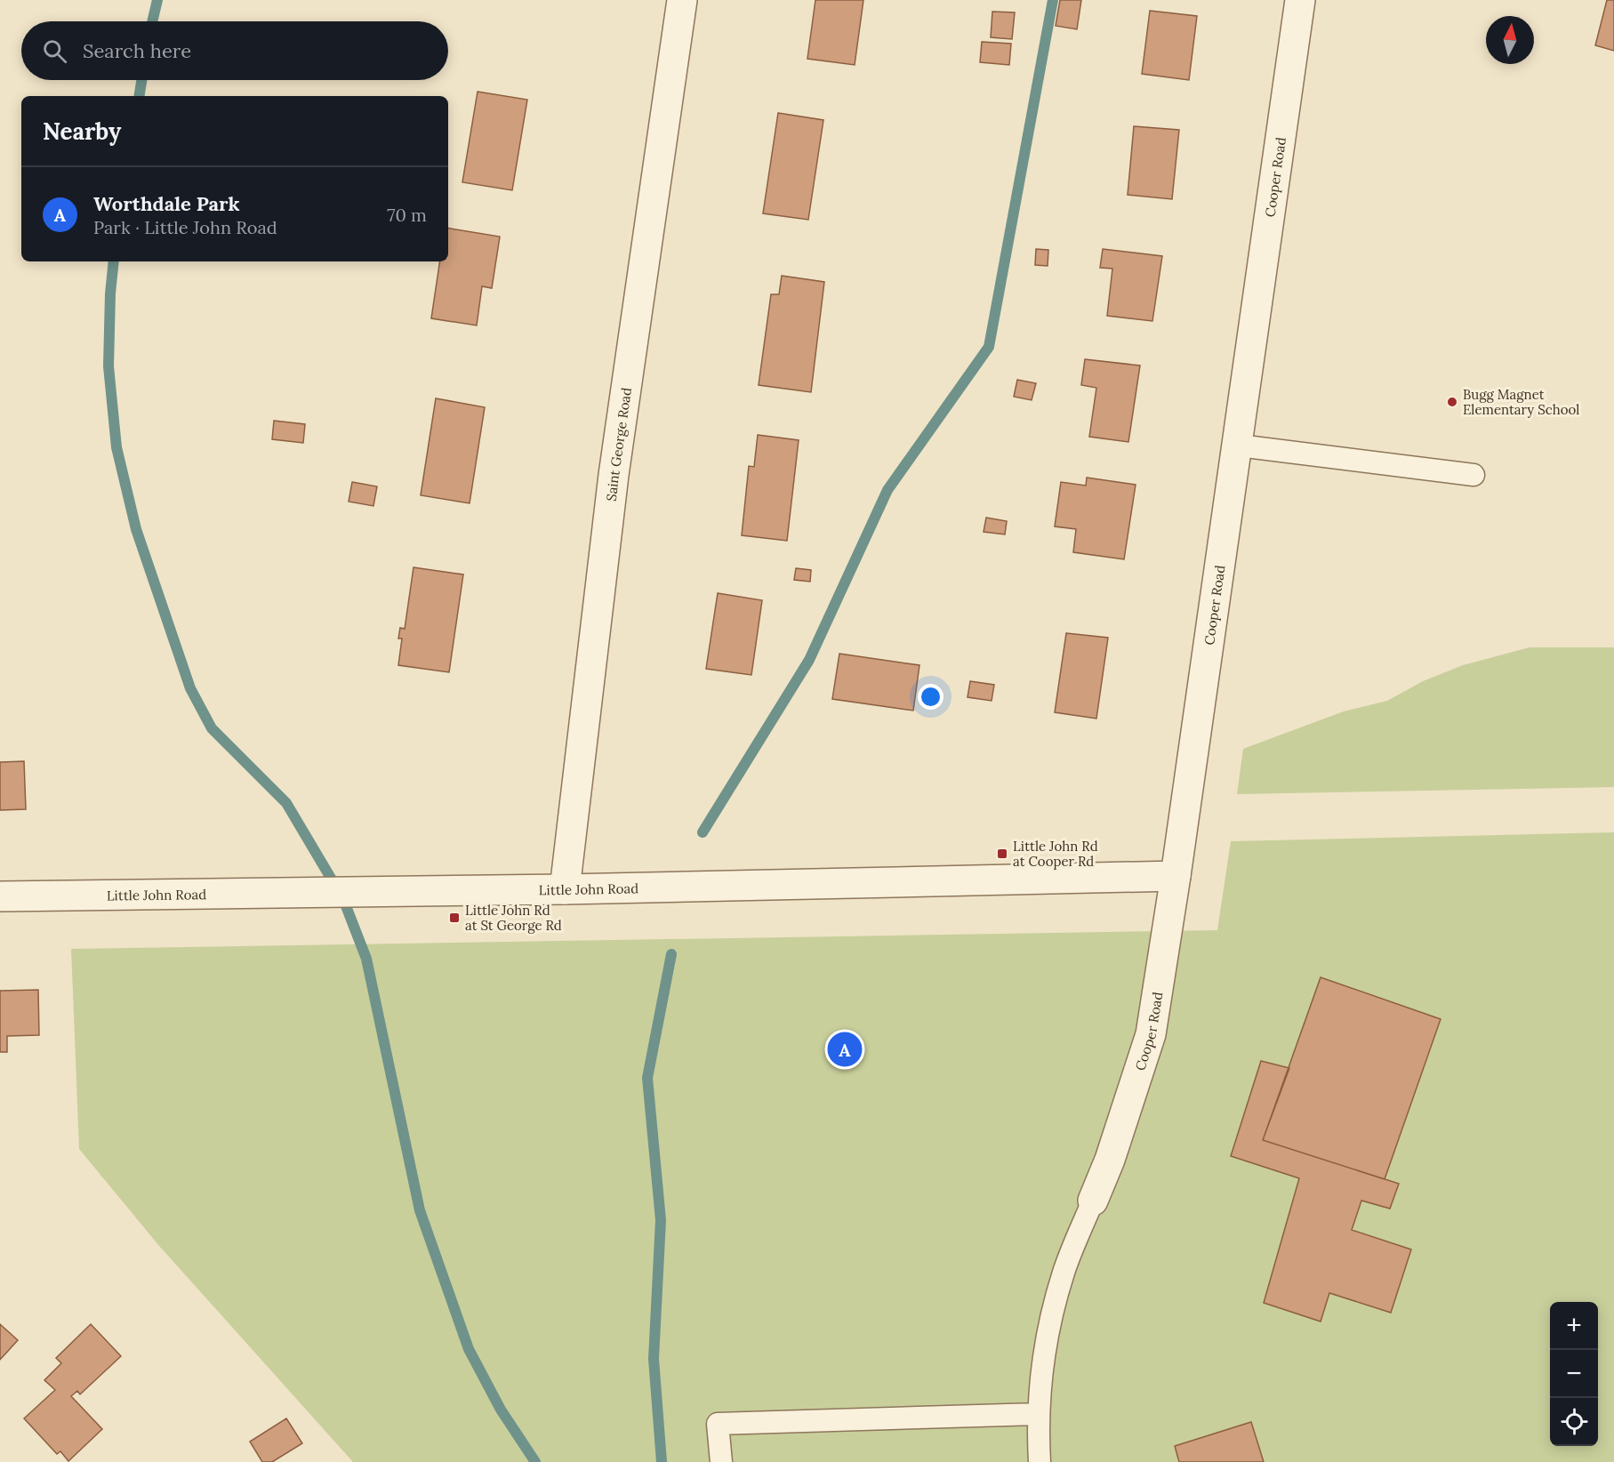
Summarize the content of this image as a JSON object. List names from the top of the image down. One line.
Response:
{"streets":{"street":["Cooper Road","Saint George Road","Little John Road"]},"crossings":[["Cooper Road","Little John Road"],["Saint George Road","Little John Road"]],"places":{"other":["Bugg Magnet Elementary School"],"transit":["Little John Rd at Cooper Rd","Little John Rd at St George Rd"]},"north":"top","page":{"search":"Search here","heading":"Nearby","list":[{"mark":"A","name":"Worthdale Park","note":"Park · Little John Road","value":"70 m"}],"pins":"A","map_buttons":["+","−"]}}
